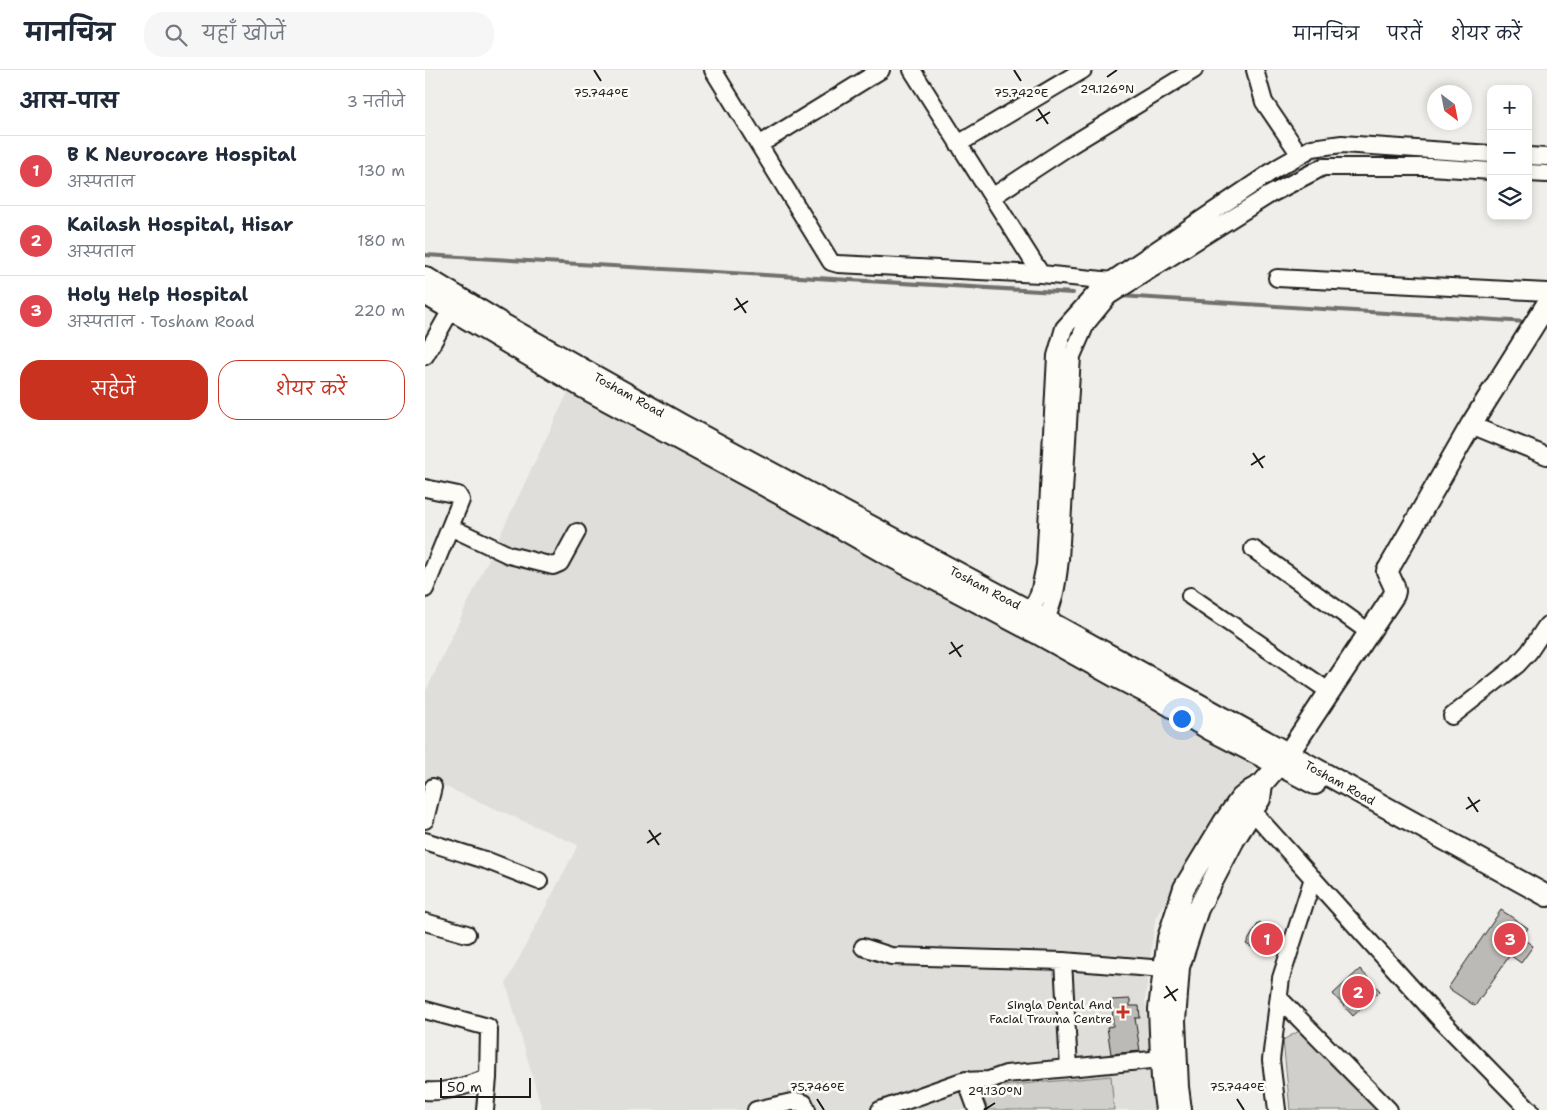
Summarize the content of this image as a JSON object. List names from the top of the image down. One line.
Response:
{"streets":{"main road":["Tosham Road"]},"places":{"health":["Singla Dental And Facial Trauma Centre"]},"scale_bar":"50 m","north":"bottom right","page":{"header":"मानचित्र","search":"यहाँ खोजें","nav":["मानचित्र","परतें","शेयर करें"],"heading":["आस-पास","3 नतीजे"],"map_buttons":["+","−"],"list":[{"mark":"1","name":"B K Neurocare Hospital","note":"अस्पताल","value":"130 m"},{"mark":"2","name":"Kailash Hospital, Hisar","note":"अस्पताल","value":"180 m"},{"mark":"3","name":"Holy Help Hospital","note":"अस्पताल · Tosham Road","value":"220 m"}],"buttons":["सहेजें","शेयर करें"],"pins":["1","3","2"],"scale":"50 m"},"coordinates":["29.126°N","75.744°E","75.742°E","75.746°E","29.130°N"]}
